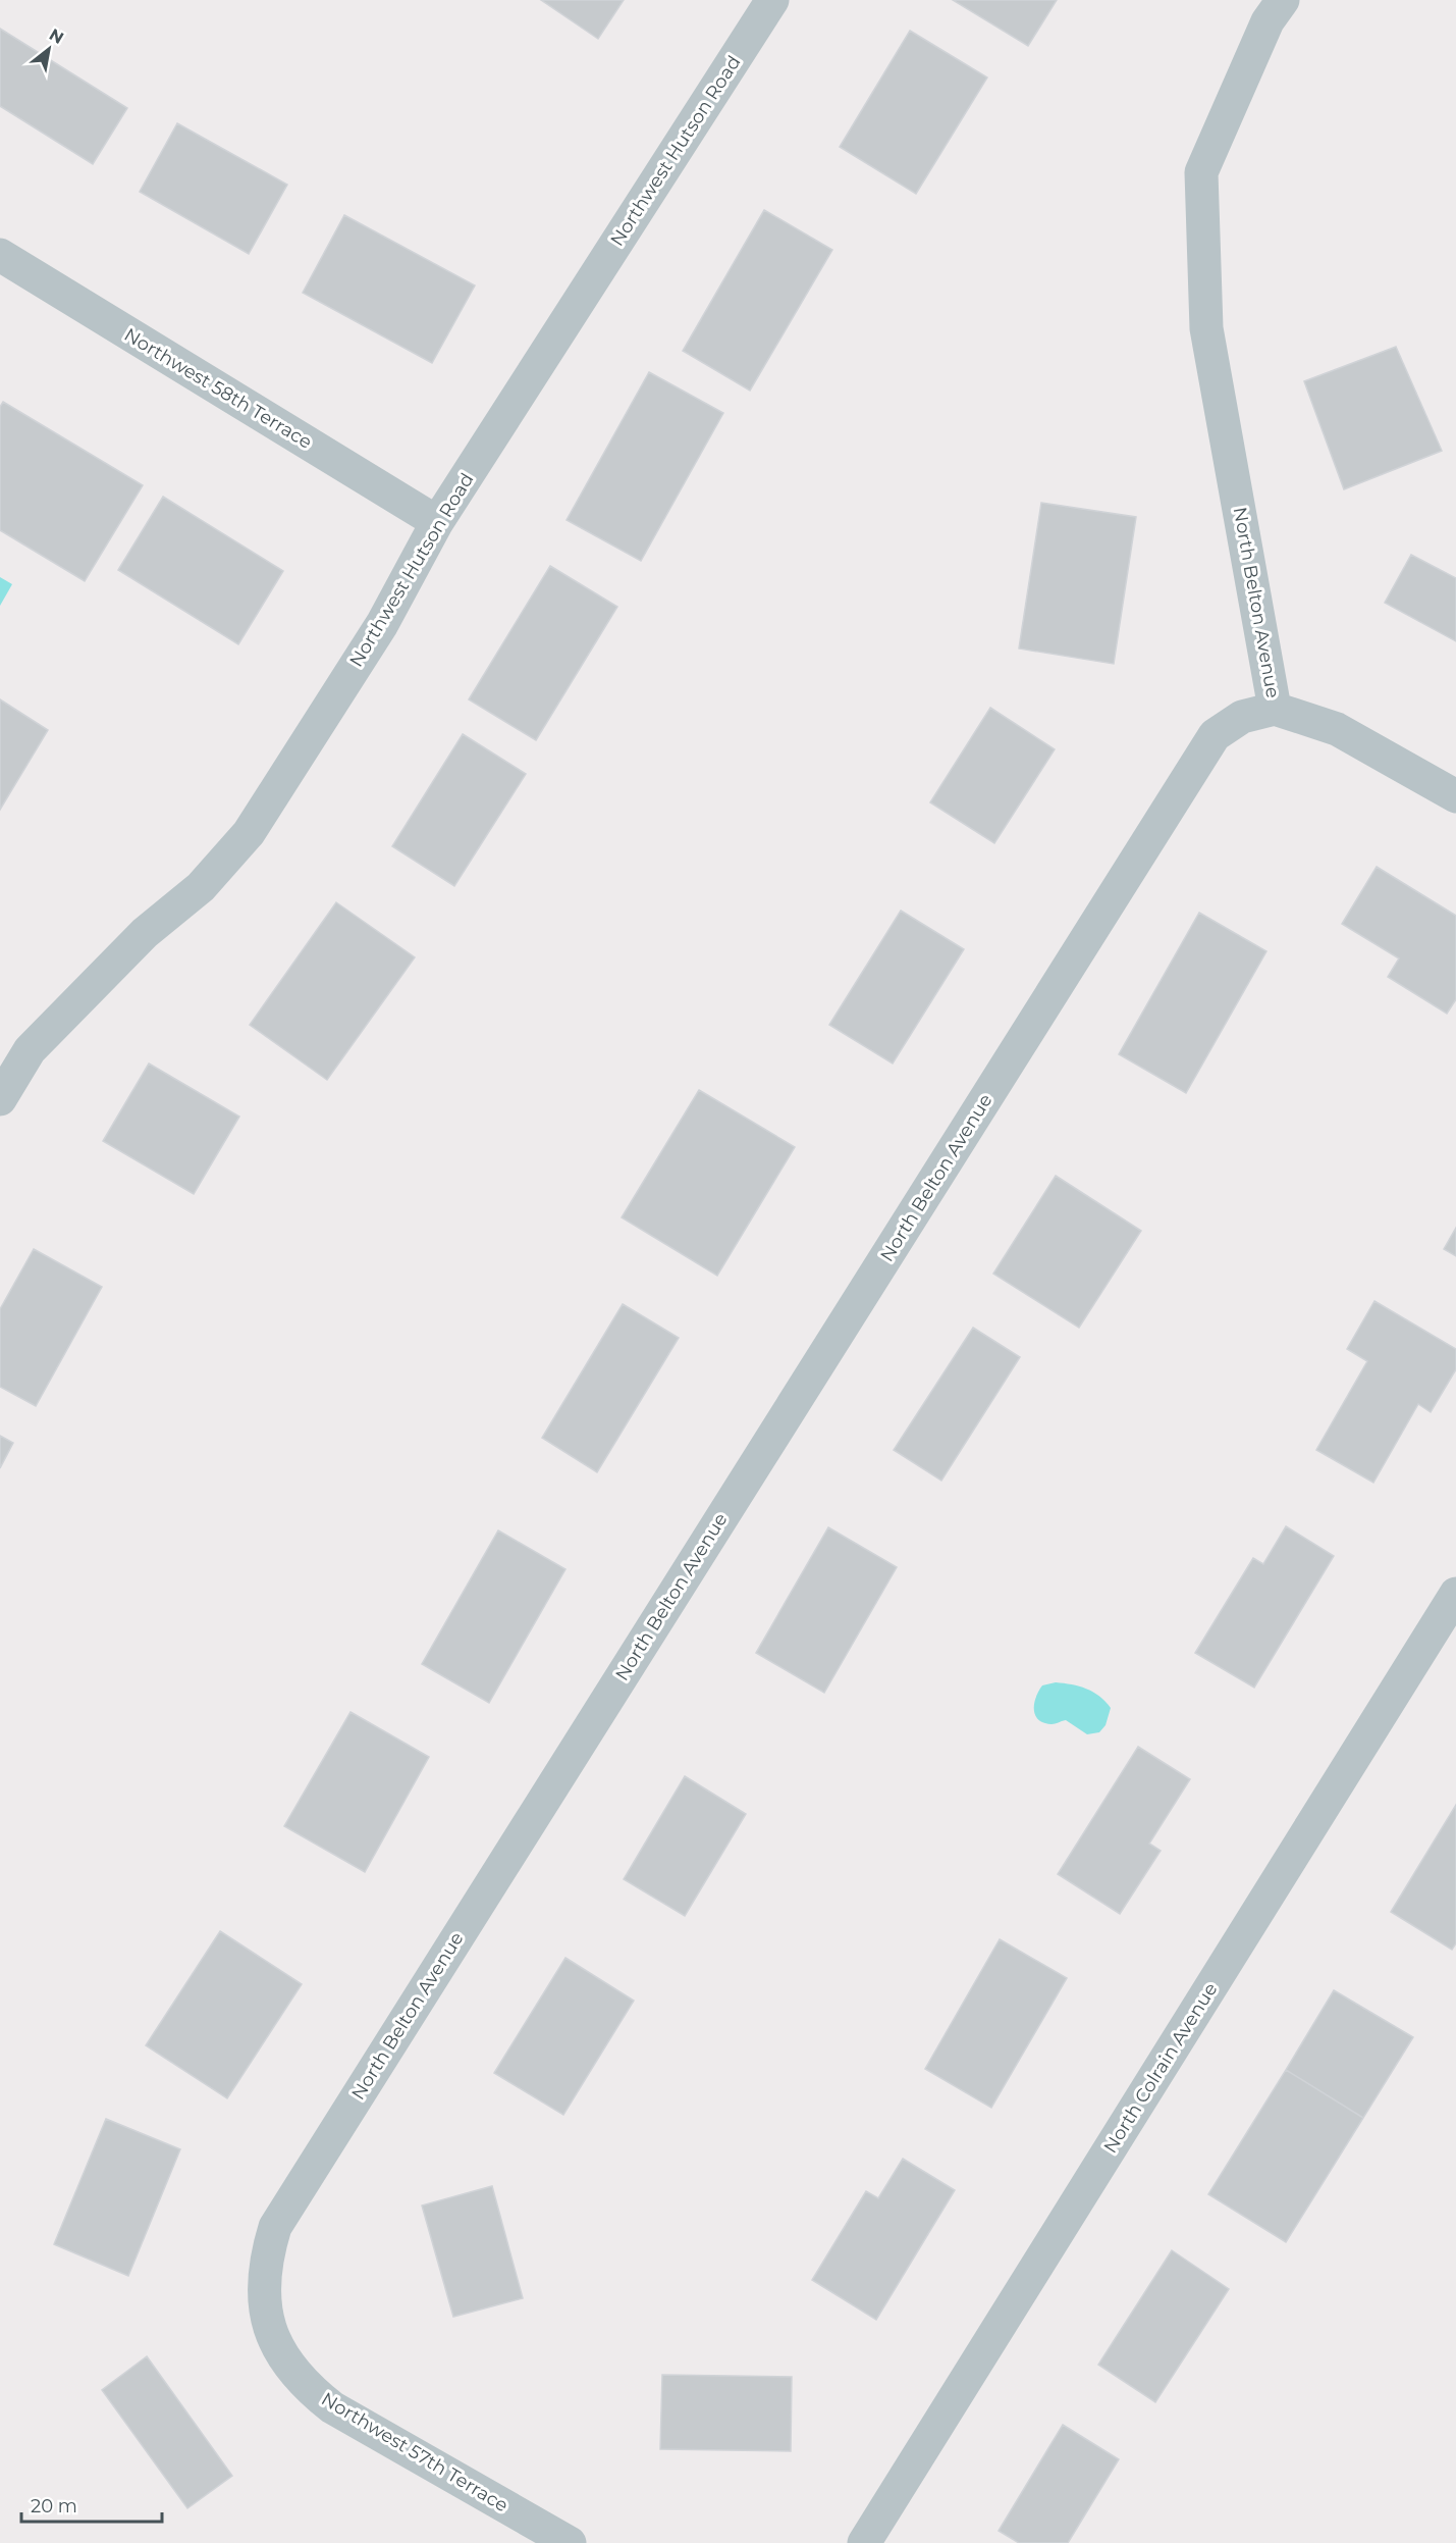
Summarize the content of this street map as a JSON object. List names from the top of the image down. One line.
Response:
{"streets":{"street":["Northwest Hutson Road","Northwest 58th Terrace","North Belton Avenue","North Colrain Avenue","Northwest 57th Terrace"]},"crossings":[["Northwest Hutson Road","Northwest 58th Terrace"],["North Belton Avenue","Northwest 57th Terrace"]],"scale_bar":"20 m","north":"top right"}
